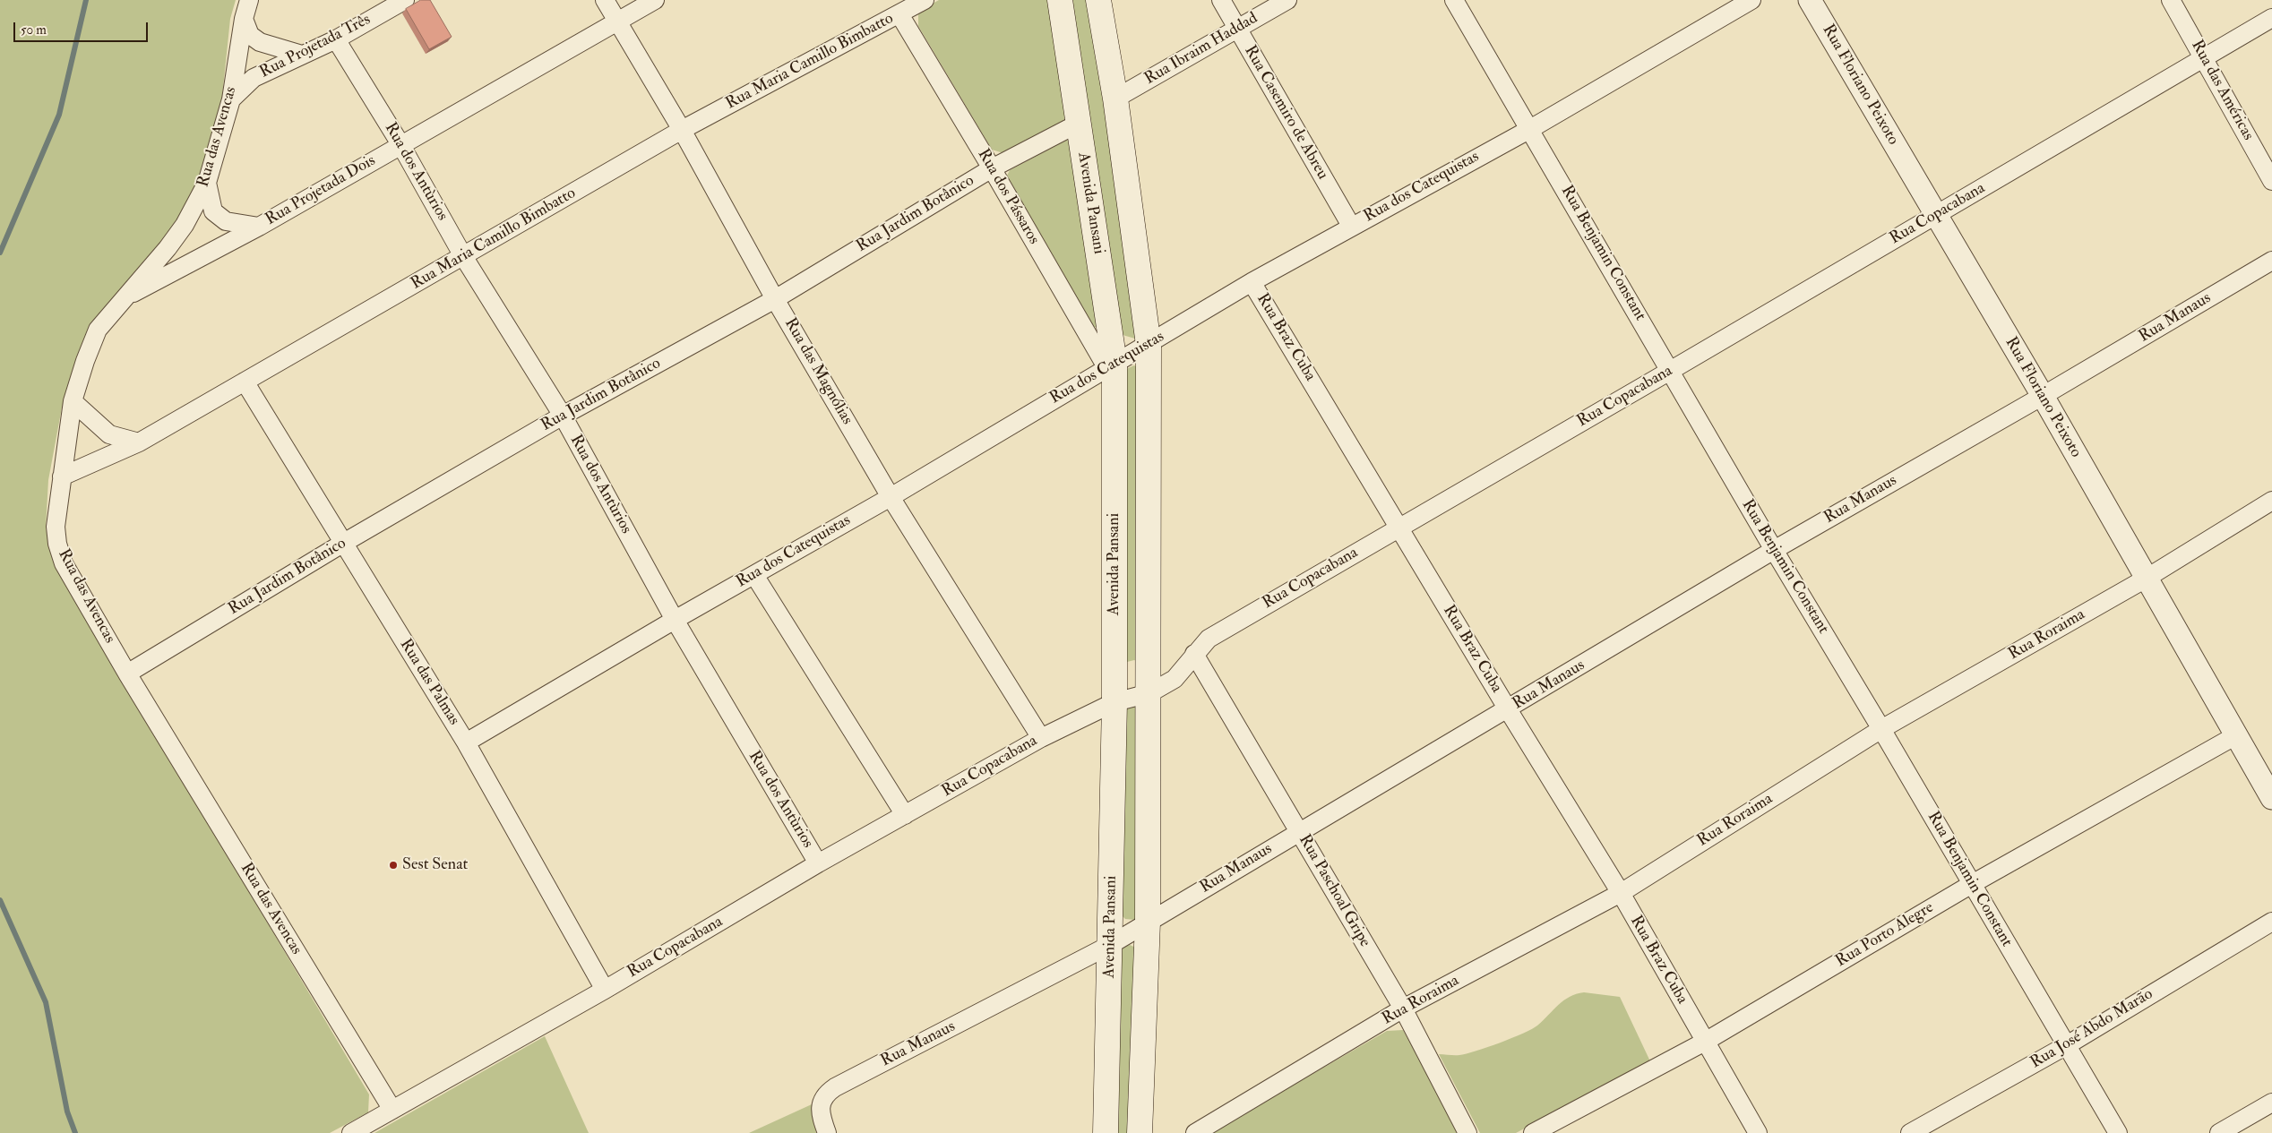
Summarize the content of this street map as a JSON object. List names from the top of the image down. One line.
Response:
{"streets":{"main road":["Avenida Pansani"],"street":["Rua Projetada Três","Rua Ibraim Haddad","Rua Maria Camillo Bimbatto","Rua Floriano Peixoto","Rua das Américas","Rua Casemiro de Abreu","Rua das Avencas","Rua dos Antùrios","Rua dos Catequistas","Rua Projetada Dois","Rua dos Pássaros","Rua Jardim Botânico","Rua Copacabana","Rua Benjamin Constant","Rua Manaus","Rua Braz Cuba","Rua das Magnólias","Rua Roraima","Rua das Palmas","Rua Paschoal Gripe","Rua Porto Alegre","Rua José Abdo Marão"]},"crossings":[["Rua Projetada Três","Rua das Avencas"],["Rua Projetada Três","Rua dos Antùrios"],["Rua Ibraim Haddad","Rua Casemiro de Abreu"],["Rua Maria Camillo Bimbatto","Rua das Avencas"],["Rua Maria Camillo Bimbatto","Rua dos Antùrios"],["Rua Maria Camillo Bimbatto","Rua dos Pássaros"],["Rua Maria Camillo Bimbatto","Rua das Magnólias"],["Rua Maria Camillo Bimbatto","Rua das Palmas"],["Rua Floriano Peixoto","Rua Copacabana"],["Rua Floriano Peixoto","Rua Manaus"],["Rua Floriano Peixoto","Rua Roraima"],["Rua Floriano Peixoto","Rua Porto Alegre"],["Rua das Américas","Rua Copacabana"],["Rua Casemiro de Abreu","Rua dos Catequistas"],["Rua das Avencas","Rua Projetada Dois"],["Rua das Avencas","Rua Jardim Botânico"],["Rua das Avencas","Rua Copacabana"],["Rua dos Antùrios","Rua dos Catequistas"],["Rua dos Antùrios","Rua Projetada Dois"],["Rua dos Antùrios","Rua Jardim Botânico"],["Rua dos Antùrios","Rua Copacabana"],["Rua dos Catequistas","Rua dos Pássaros"],["Rua dos Catequistas","Avenida Pansani"],["Rua dos Catequistas","Rua Benjamin Constant"],["Rua dos Catequistas","Rua Braz Cuba"],["Rua dos Catequistas","Rua das Magnólias"],["Rua dos Catequistas","Rua das Palmas"],["Rua Projetada Dois","Rua das Magnólias"],["Rua dos Pássaros","Avenida Pansani"],["Rua dos Pássaros","Rua Jardim Botânico"],["Avenida Pansani","Rua Jardim Botânico"],["Avenida Pansani","Rua Copacabana"],["Avenida Pansani","Rua Manaus"],["Rua Jardim Botânico","Rua das Magnólias"],["Rua Jardim Botânico","Rua das Palmas"],["Rua Copacabana","Rua Benjamin Constant"],["Rua Copacabana","Rua Braz Cuba"],["Rua Copacabana","Rua das Magnólias"],["Rua Copacabana","Rua das Palmas"],["Rua Copacabana","Rua Paschoal Gripe"],["Rua Benjamin Constant","Rua Manaus"],["Rua Benjamin Constant","Rua Roraima"],["Rua Benjamin Constant","Rua Porto Alegre"],["Rua Benjamin Constant","Rua José Abdo Marão"],["Rua Manaus","Rua Braz Cuba"],["Rua Manaus","Rua Paschoal Gripe"],["Rua Braz Cuba","Rua Roraima"],["Rua Braz Cuba","Rua Porto Alegre"],["Rua Roraima","Rua Paschoal Gripe"]],"places":["Sest Senat"],"scale_bar":"50 m"}
